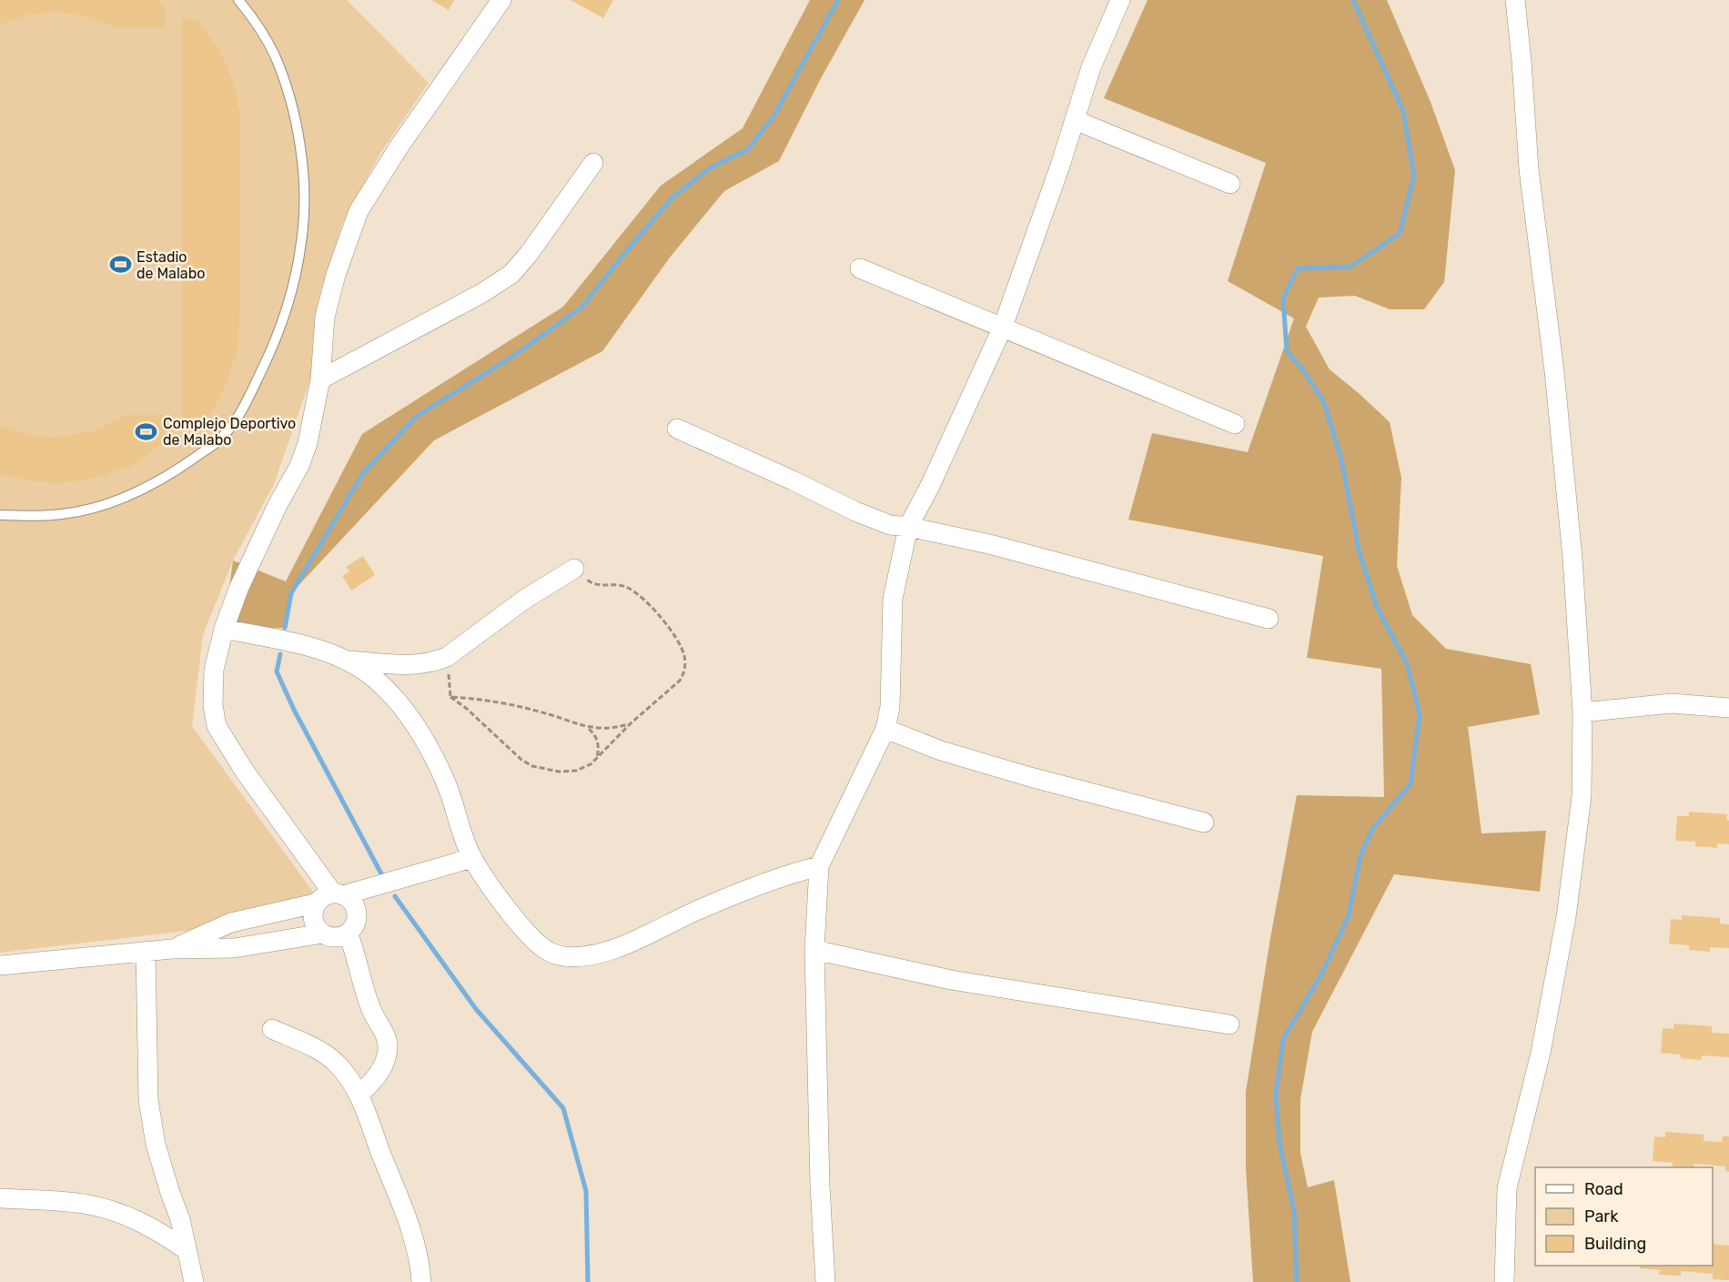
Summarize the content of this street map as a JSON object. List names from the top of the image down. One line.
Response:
{"places":{"sports":["Estadio de Malabo","Complejo Deportivo de Malabo"]},"legend":["Road","Park","Building"]}
